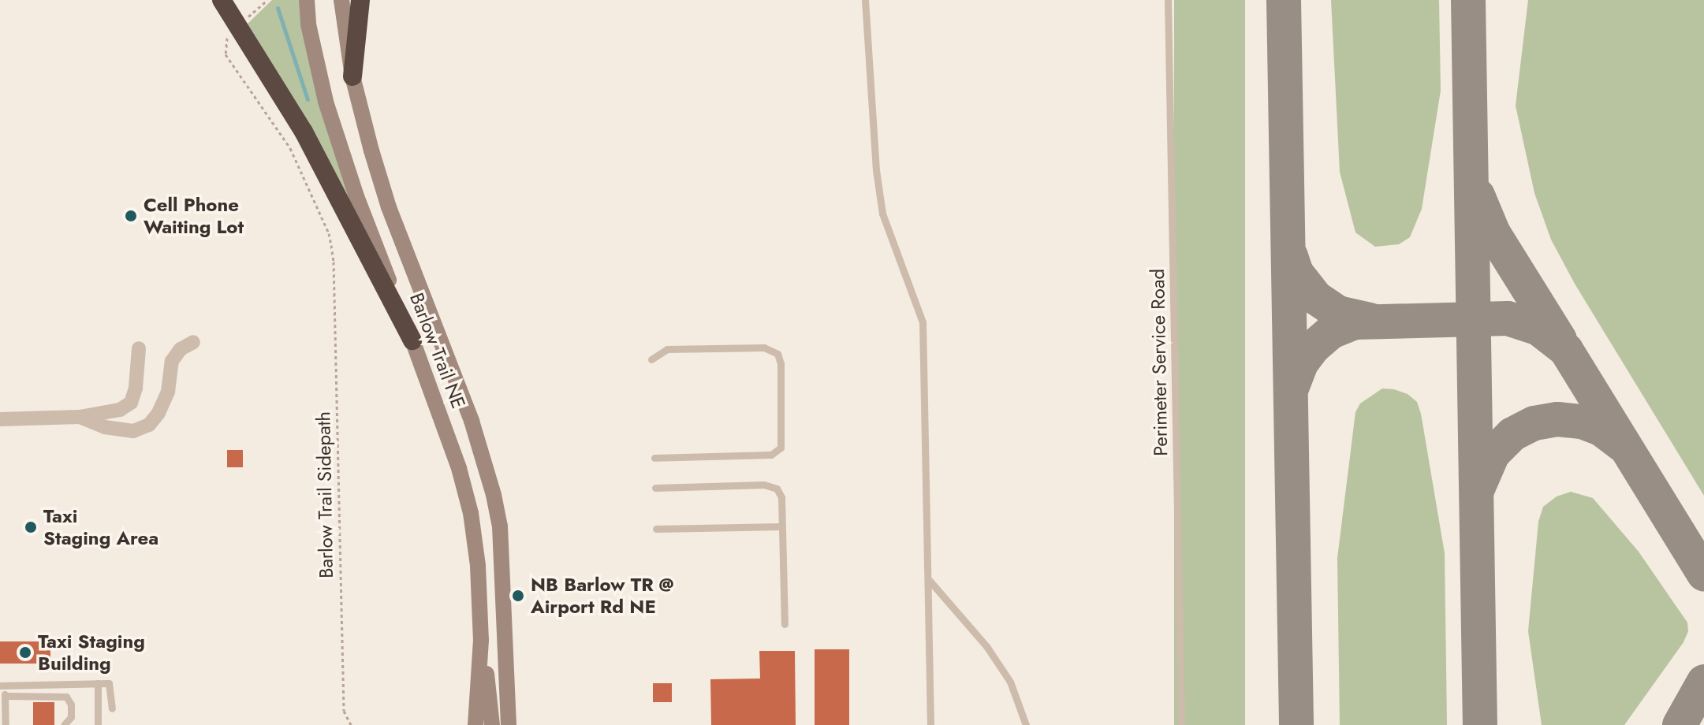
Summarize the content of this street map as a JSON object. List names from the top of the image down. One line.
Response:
{"streets":{"main road":["Barlow Trail NE"],"lane":["Perimeter Service Road"],"path":["Barlow Trail Sidepath"]},"places":["Cell Phone Waiting Lot","Taxi Staging Area","NB Barlow TR @ Airport Rd NE","Taxi Staging Building"]}
